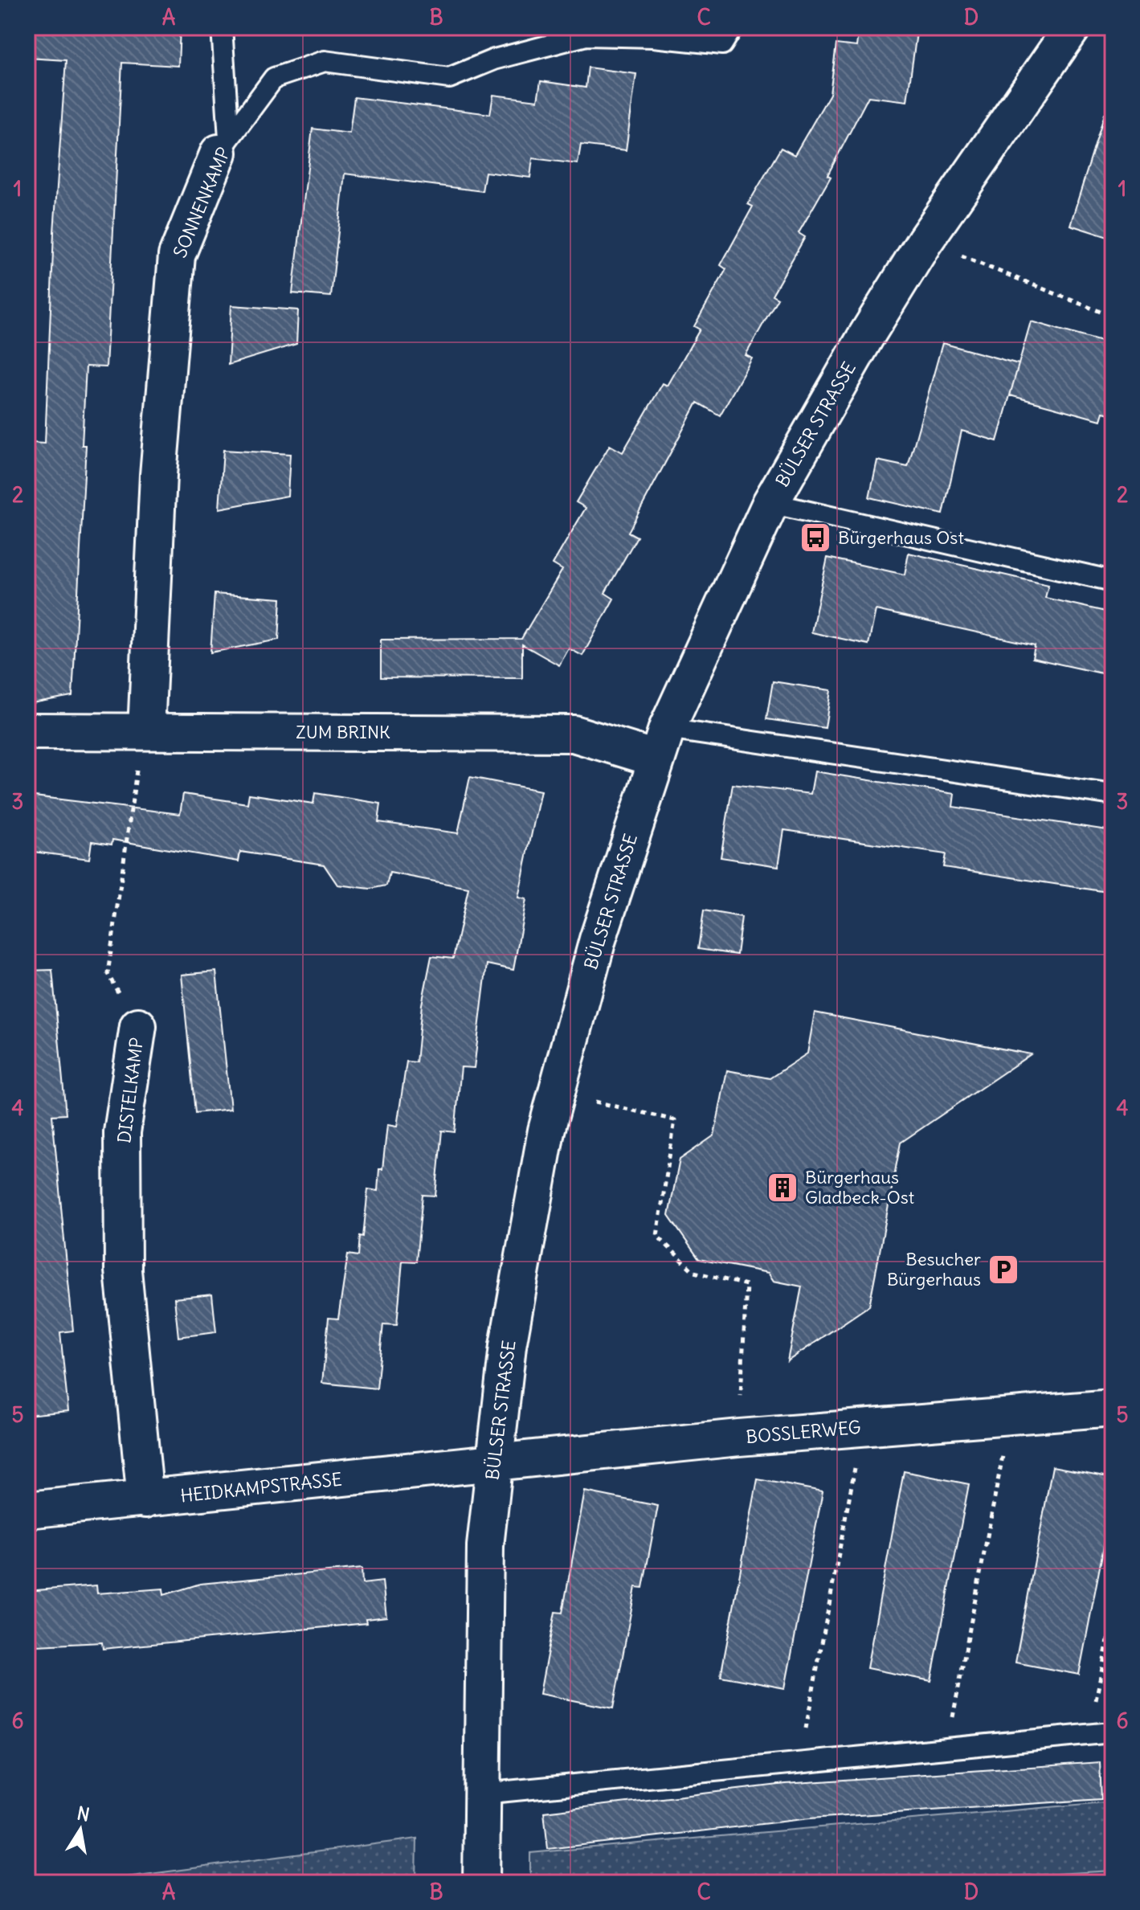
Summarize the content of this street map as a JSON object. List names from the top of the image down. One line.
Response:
{"streets":{"street":["SONNENKAMP","BÜLSER STRASSE","ZUM BRINK","DISTELKAMP","BOSSLERWEG","HEIDKAMPSTRASSE"]},"crossings":[["SONNENKAMP","ZUM BRINK"],["SONNENKAMP","DISTELKAMP"],["BÜLSER STRASSE","ZUM BRINK"],["BÜLSER STRASSE","BOSSLERWEG"],["BÜLSER STRASSE","HEIDKAMPSTRASSE"],["ZUM BRINK","DISTELKAMP"],["DISTELKAMP","HEIDKAMPSTRASSE"],["BOSSLERWEG","HEIDKAMPSTRASSE"]],"places":{"bus stop":["Bürgerhaus Ost"],"building":["Bürgerhaus Gladbeck-Ost"],"parking":["Besucher Bürgerhaus"]},"north":"top","grid":{"columns":["A","B","C","D"],"rows":["1","2","3","4","5","6"]}}
